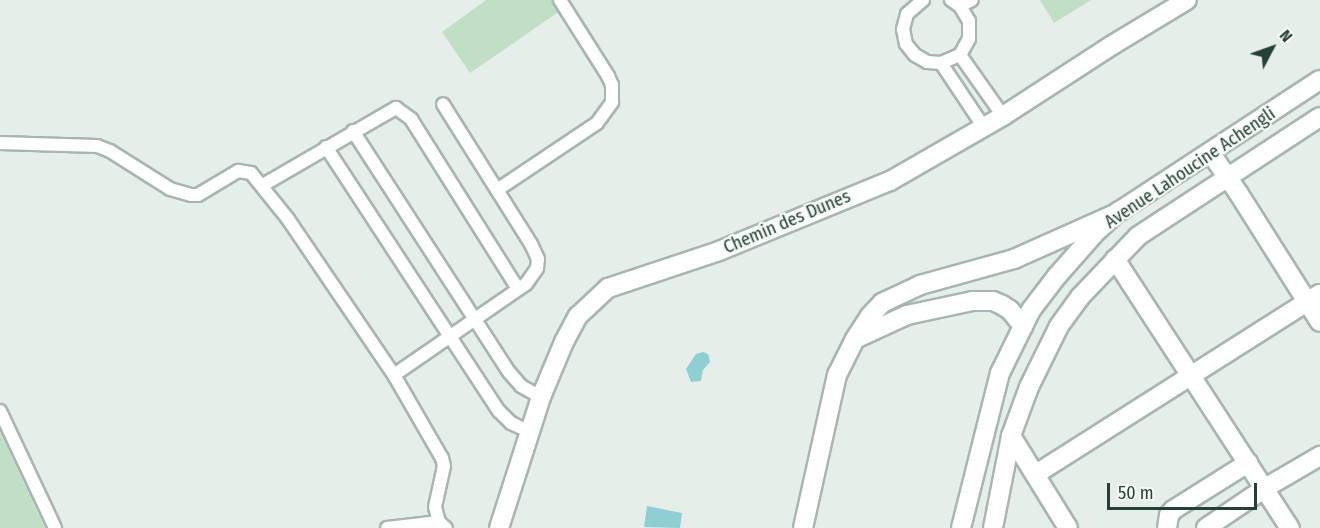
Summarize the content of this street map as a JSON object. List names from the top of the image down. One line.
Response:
{"streets":{"street":["Avenue Lahoucine Achengli","Chemin des Dunes"]},"scale_bar":"50 m","north":"top right"}
